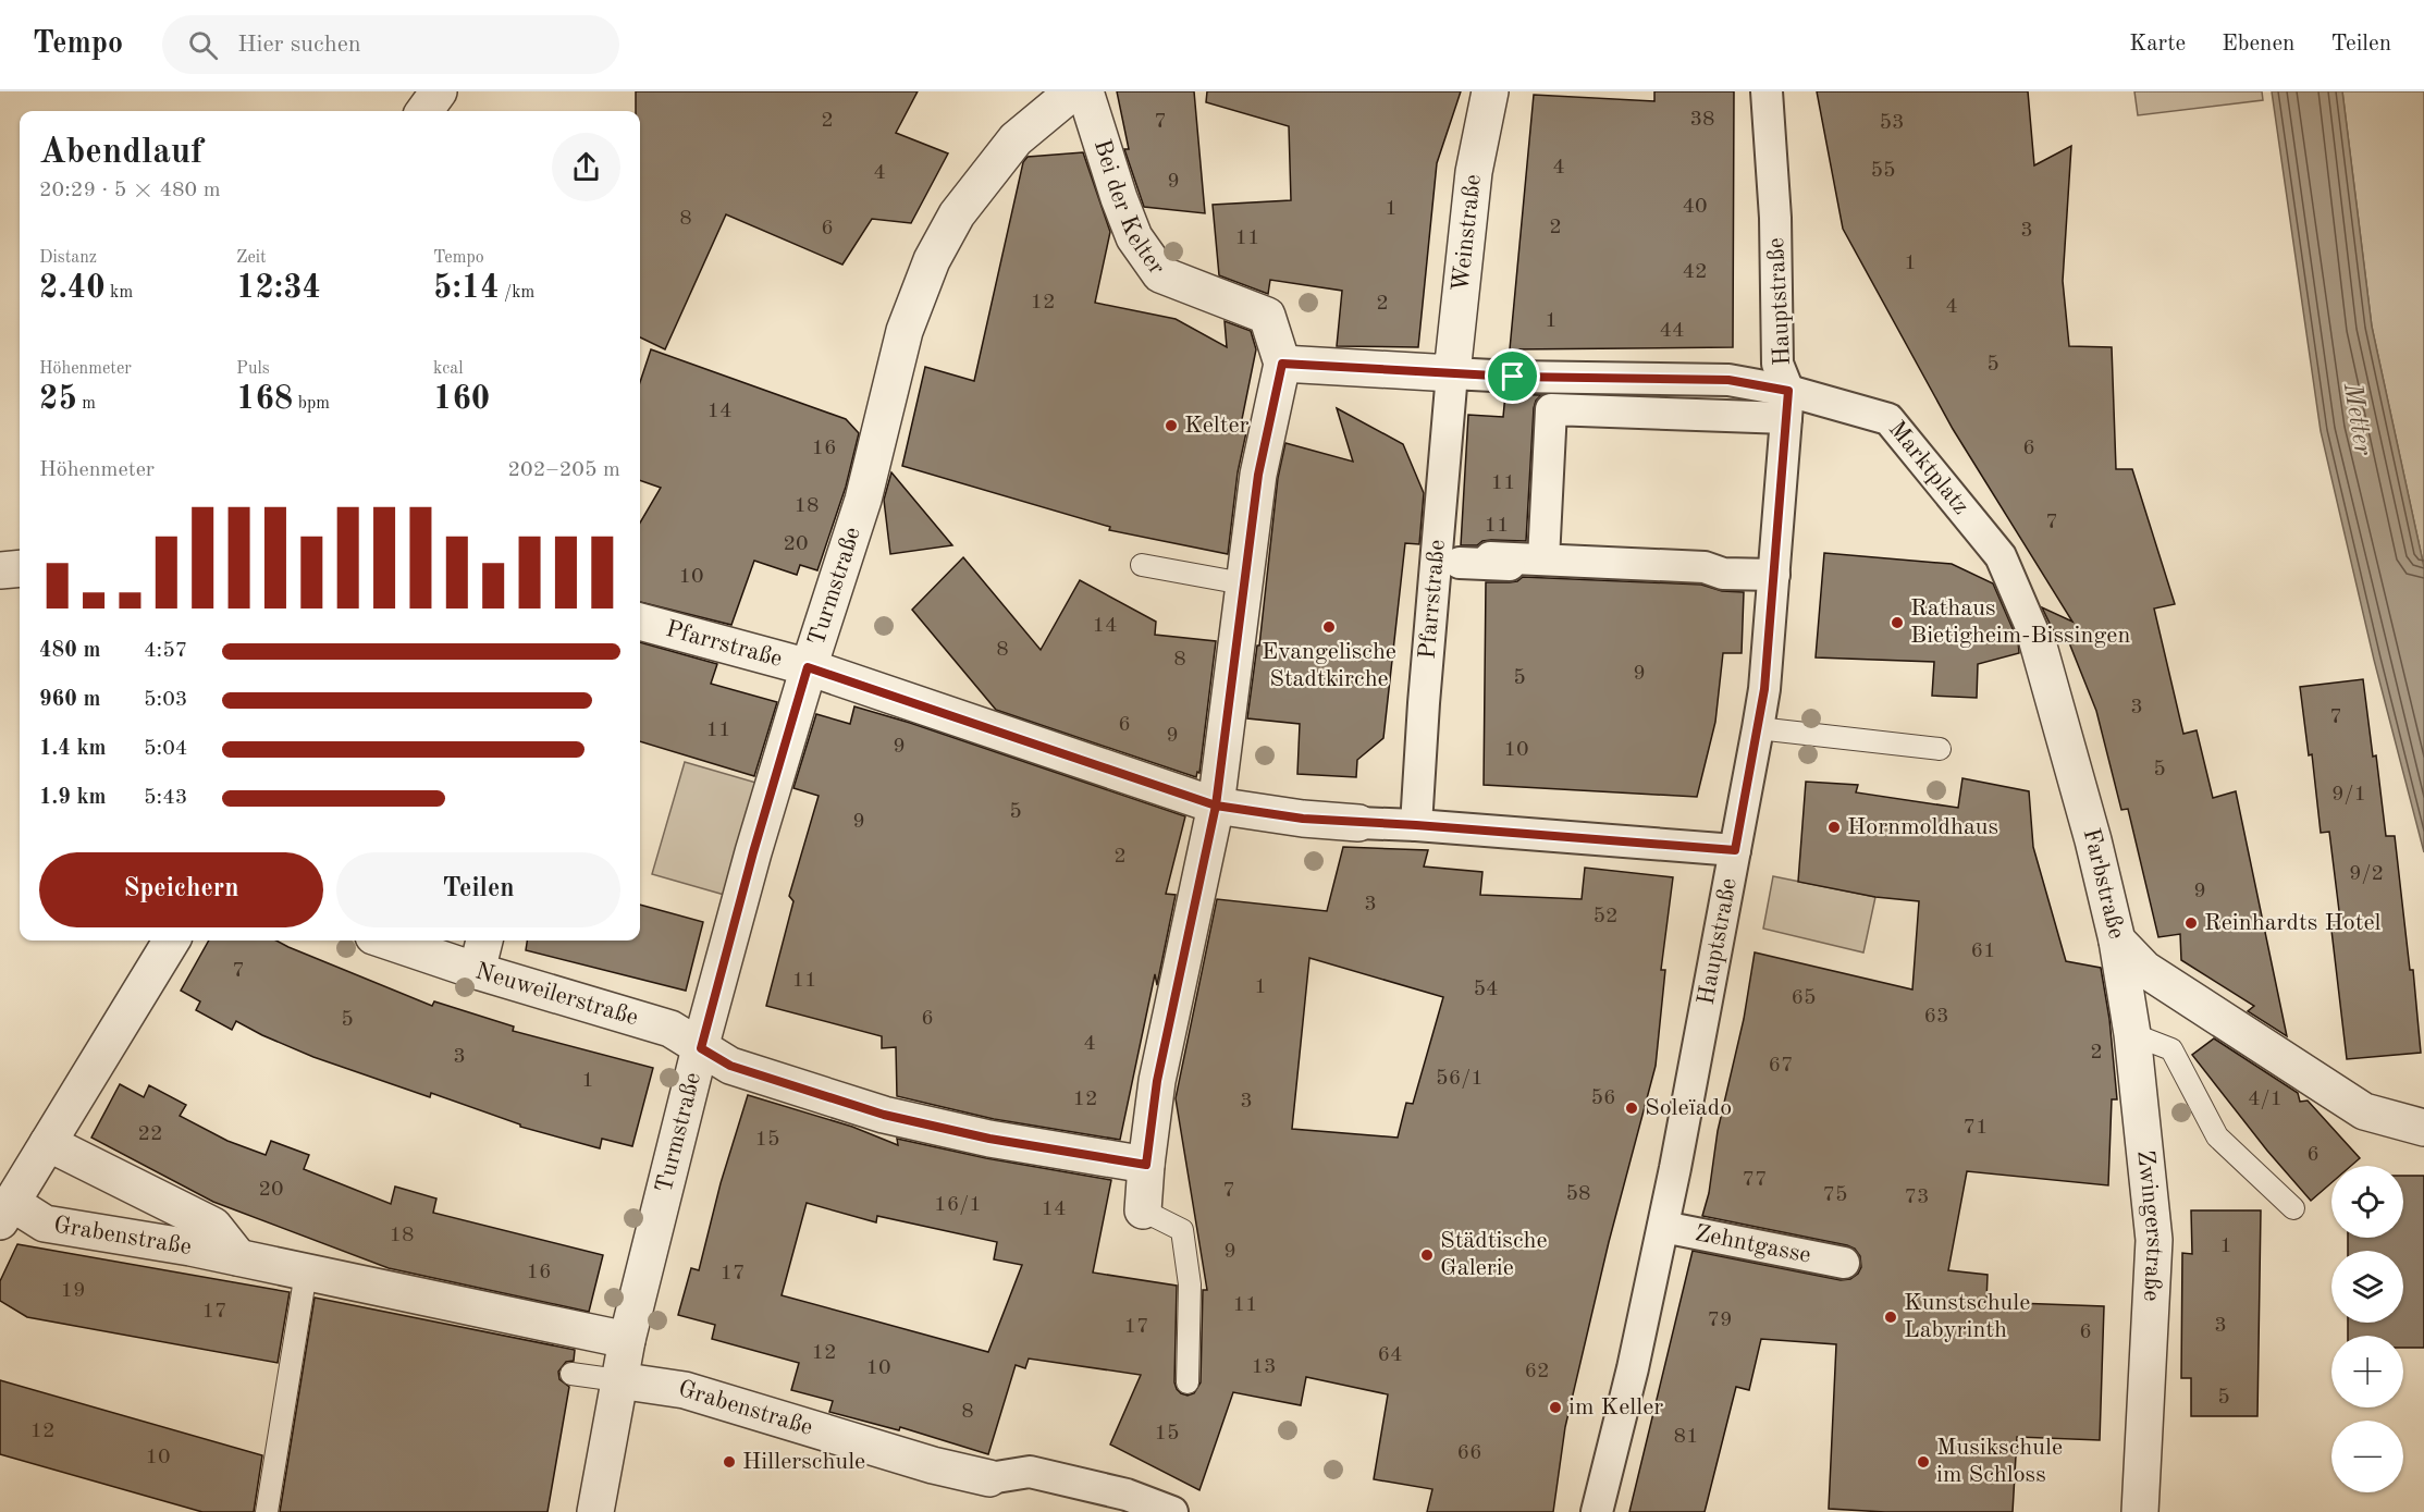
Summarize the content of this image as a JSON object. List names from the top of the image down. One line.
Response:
{"streets":{"street":["Bei der Kelter","Weinstraße","Hauptstraße","Marktplatz","Turmstraße","Pfarrstraße","Farbstraße","Neuweilerstraße","Zwingerstraße","Grabenstraße","Zehntgasse"]},"crossings":[["Weinstraße","Marktplatz"],["Weinstraße","Pfarrstraße"],["Hauptstraße","Marktplatz"],["Hauptstraße","Pfarrstraße"],["Hauptstraße","Zehntgasse"],["Marktplatz","Pfarrstraße"],["Marktplatz","Farbstraße"],["Turmstraße","Pfarrstraße"],["Turmstraße","Neuweilerstraße"],["Turmstraße","Grabenstraße"],["Farbstraße","Zwingerstraße"]],"water":["Metter"],"places":["Kelter","Rathaus Bietigheim-Bissingen","Evangelische Stadtkirche","Hornmoldhaus","Reinhardts Hotel","Soleïado","Städtische Galerie","Kunstschule Labyrinth","im Keller","Hillerschule","Musikschule im Schloss"],"house_numbers":["38","2","7","53","4","55","4","9","40","1","8","2","6","3","11","1","42","12","2","4","1","44","5","14","16","6","11","18","7","11","20","10","14","8","8","9","5","3","7","6","11","9","9","10","5","9/1","5","9","2","9/2","9","3","52","61","7","11","1","54","65","63","6","5","4","2","3","67","56/1","1","56","12","4/1","3","71","22","15","6","77","20","7","58","75","73","16/1","14","18","1","9","16","17","19","11","17","79","3","17","6","12","64","13","10","62","5","8","12","15","81","66","10"],"page":{"header":"Tempo","search":"Hier suchen","nav":["Karte","Ebenen","Teilen"],"heading":["Abendlauf","20:29 · 5 × 480 m"],"stats":[["Distanz","2.40 km"],["Zeit","12:34"],["Tempo","5:14 /km"],["Höhenmeter","25 m"],["Puls","168 bpm"],["kcal","160"]],"chart":["Höhenmeter","202–205 m"],"list":[{"name":"480 m","note":"4:57"},{"name":"960 m","note":"5:03"},{"name":"1.4 km","note":"5:04"},{"name":"1.9 km","note":"5:43"}],"buttons":["Speichern","Teilen"],"map_buttons":["+","−"]}}
